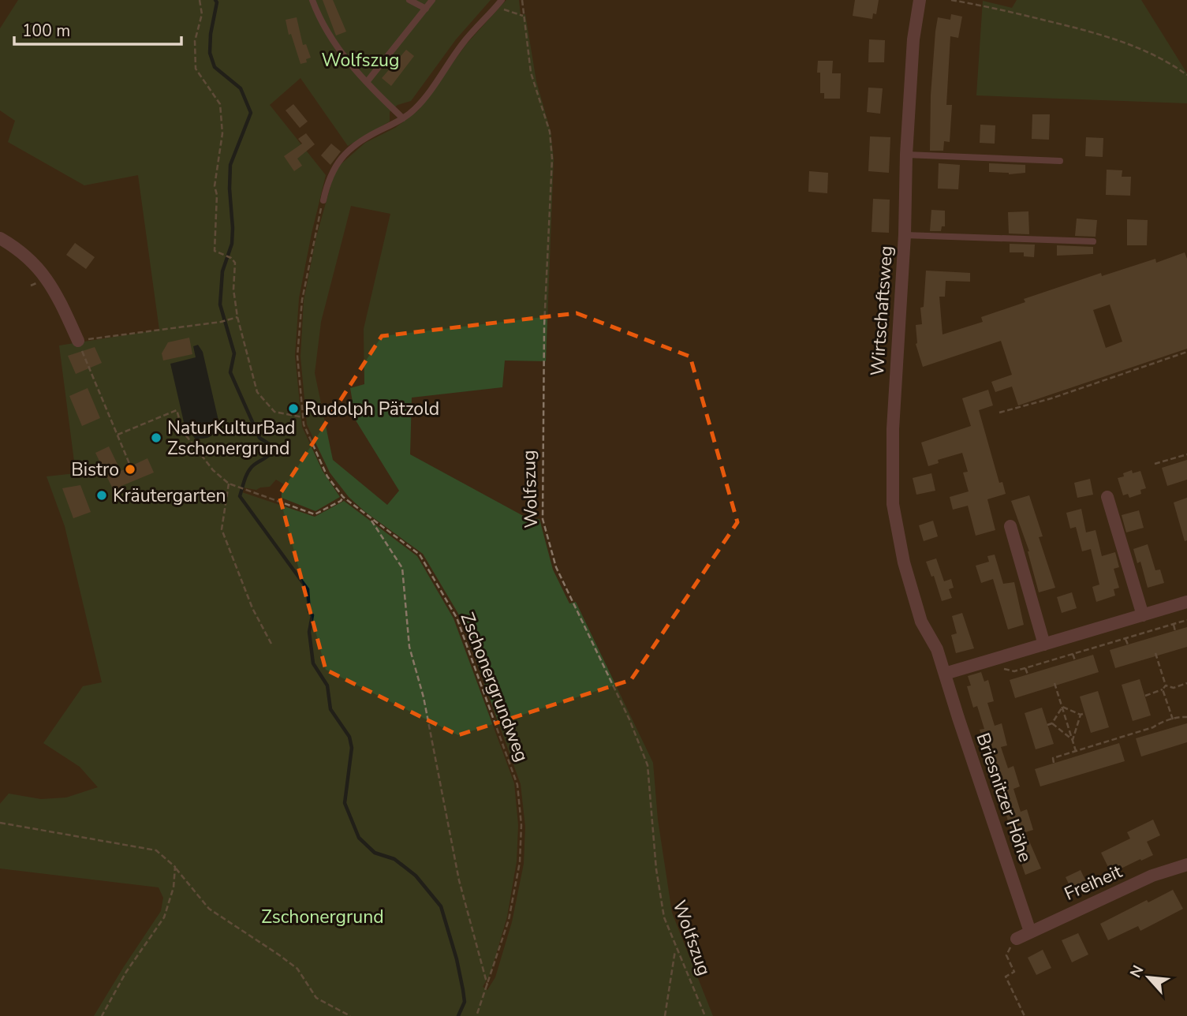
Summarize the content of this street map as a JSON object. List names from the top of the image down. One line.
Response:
{"streets":{"street":["Wirtschaftsweg","Briesnitzer Höhe","Freiheit"],"path":["Wolfszug","Zschonergrundweg"]},"crossings":[["Wirtschaftsweg","Briesnitzer Höhe"],["Briesnitzer Höhe","Freiheit"]],"parks":["Wolfszug","Zschonergrund"],"places":["Rudolph Pätzold","NaturKulturBad Zschonergrund","Bistro","Kräutergarten"],"scale_bar":"100 m","north":"top left"}
